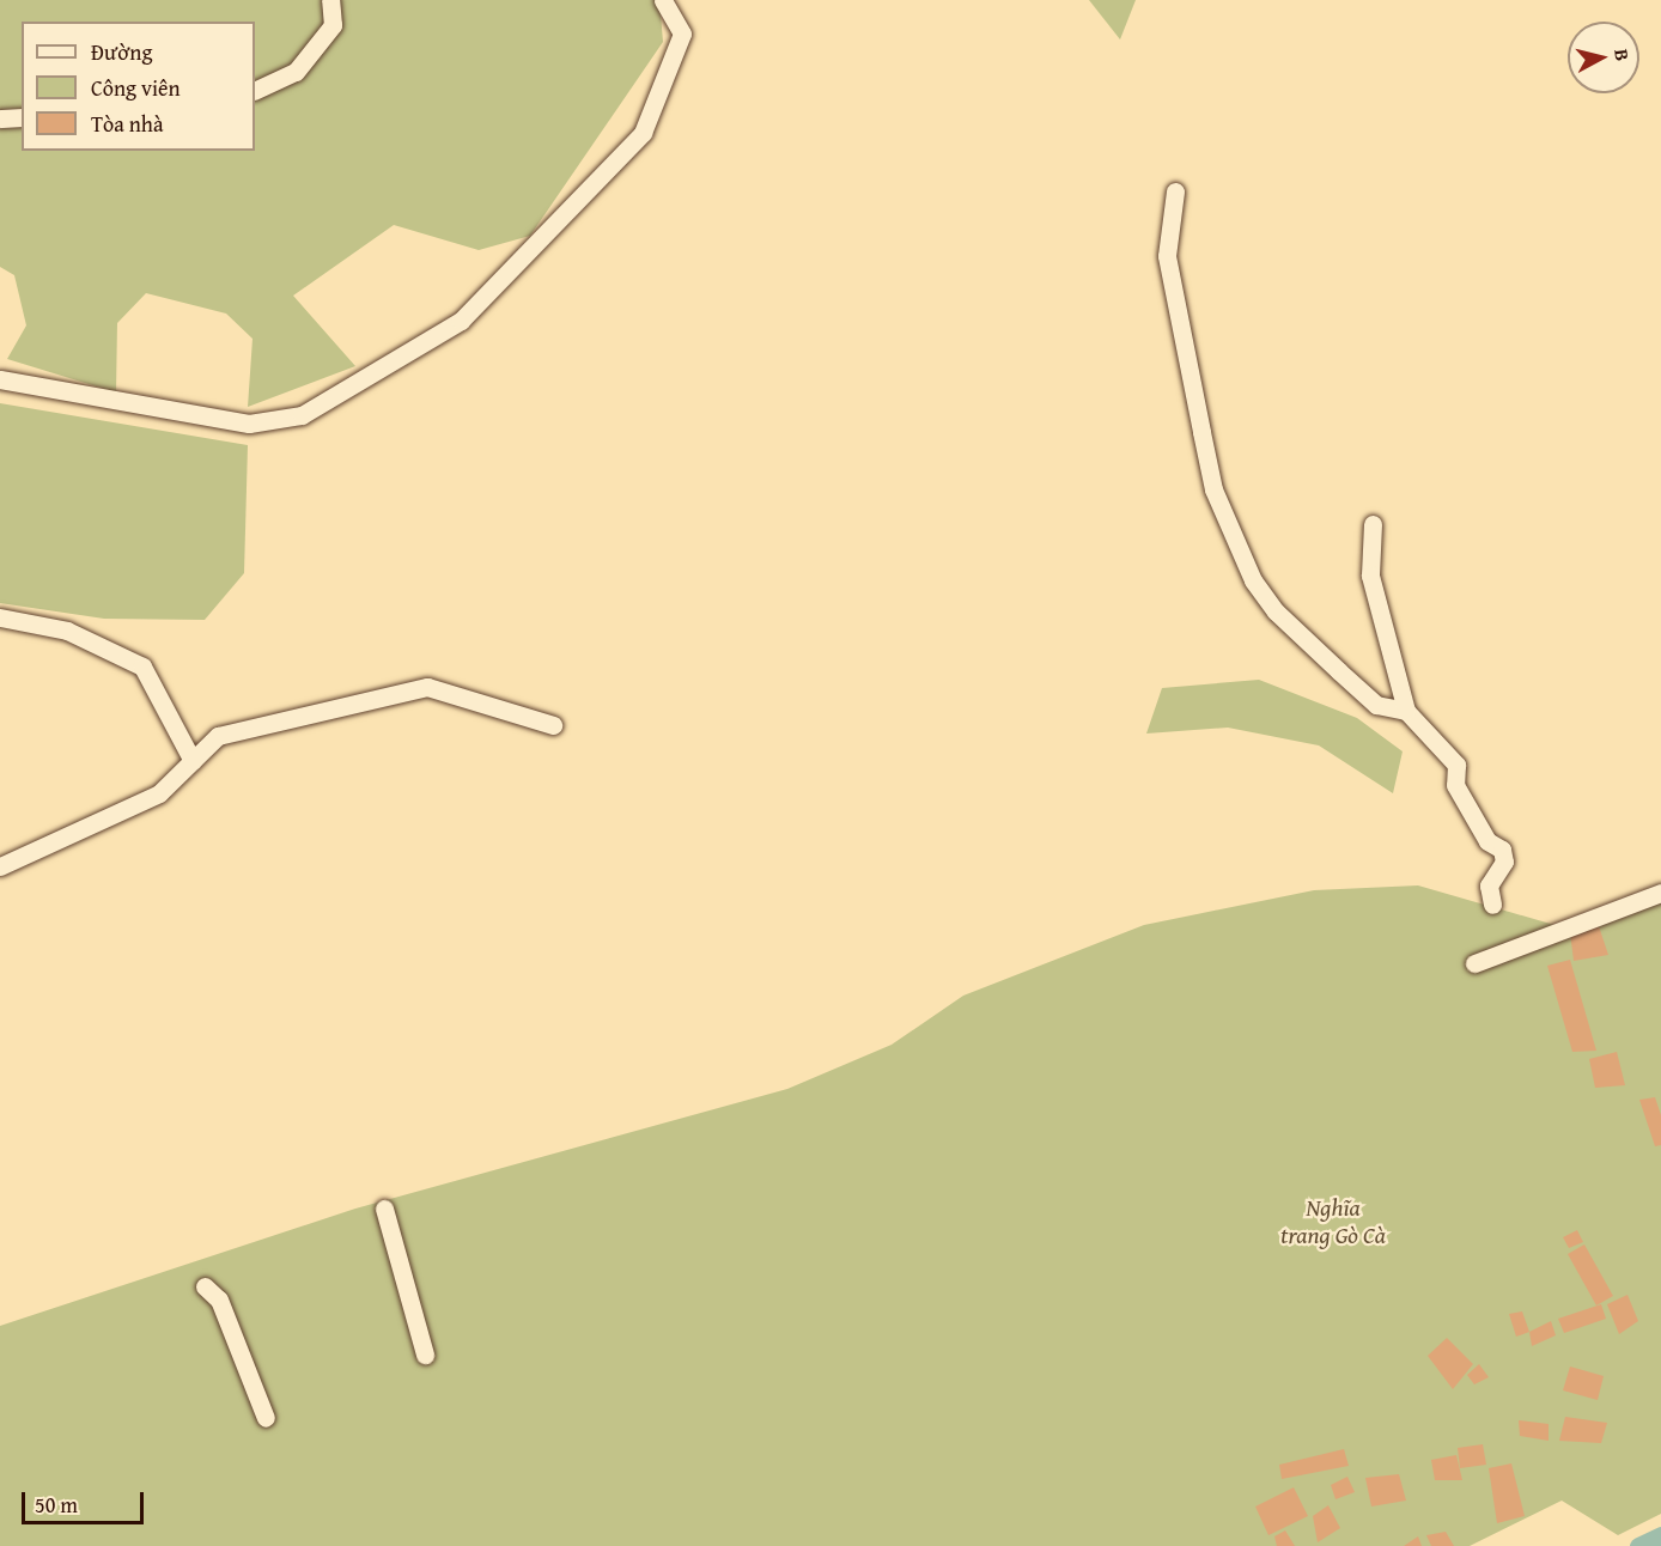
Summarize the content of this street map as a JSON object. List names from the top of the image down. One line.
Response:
{"parks":["Nghĩa trang Gò Cà"],"legend":["Đường","Công viên","Tòa nhà"],"scale_bar":"50 m","north":"right"}
